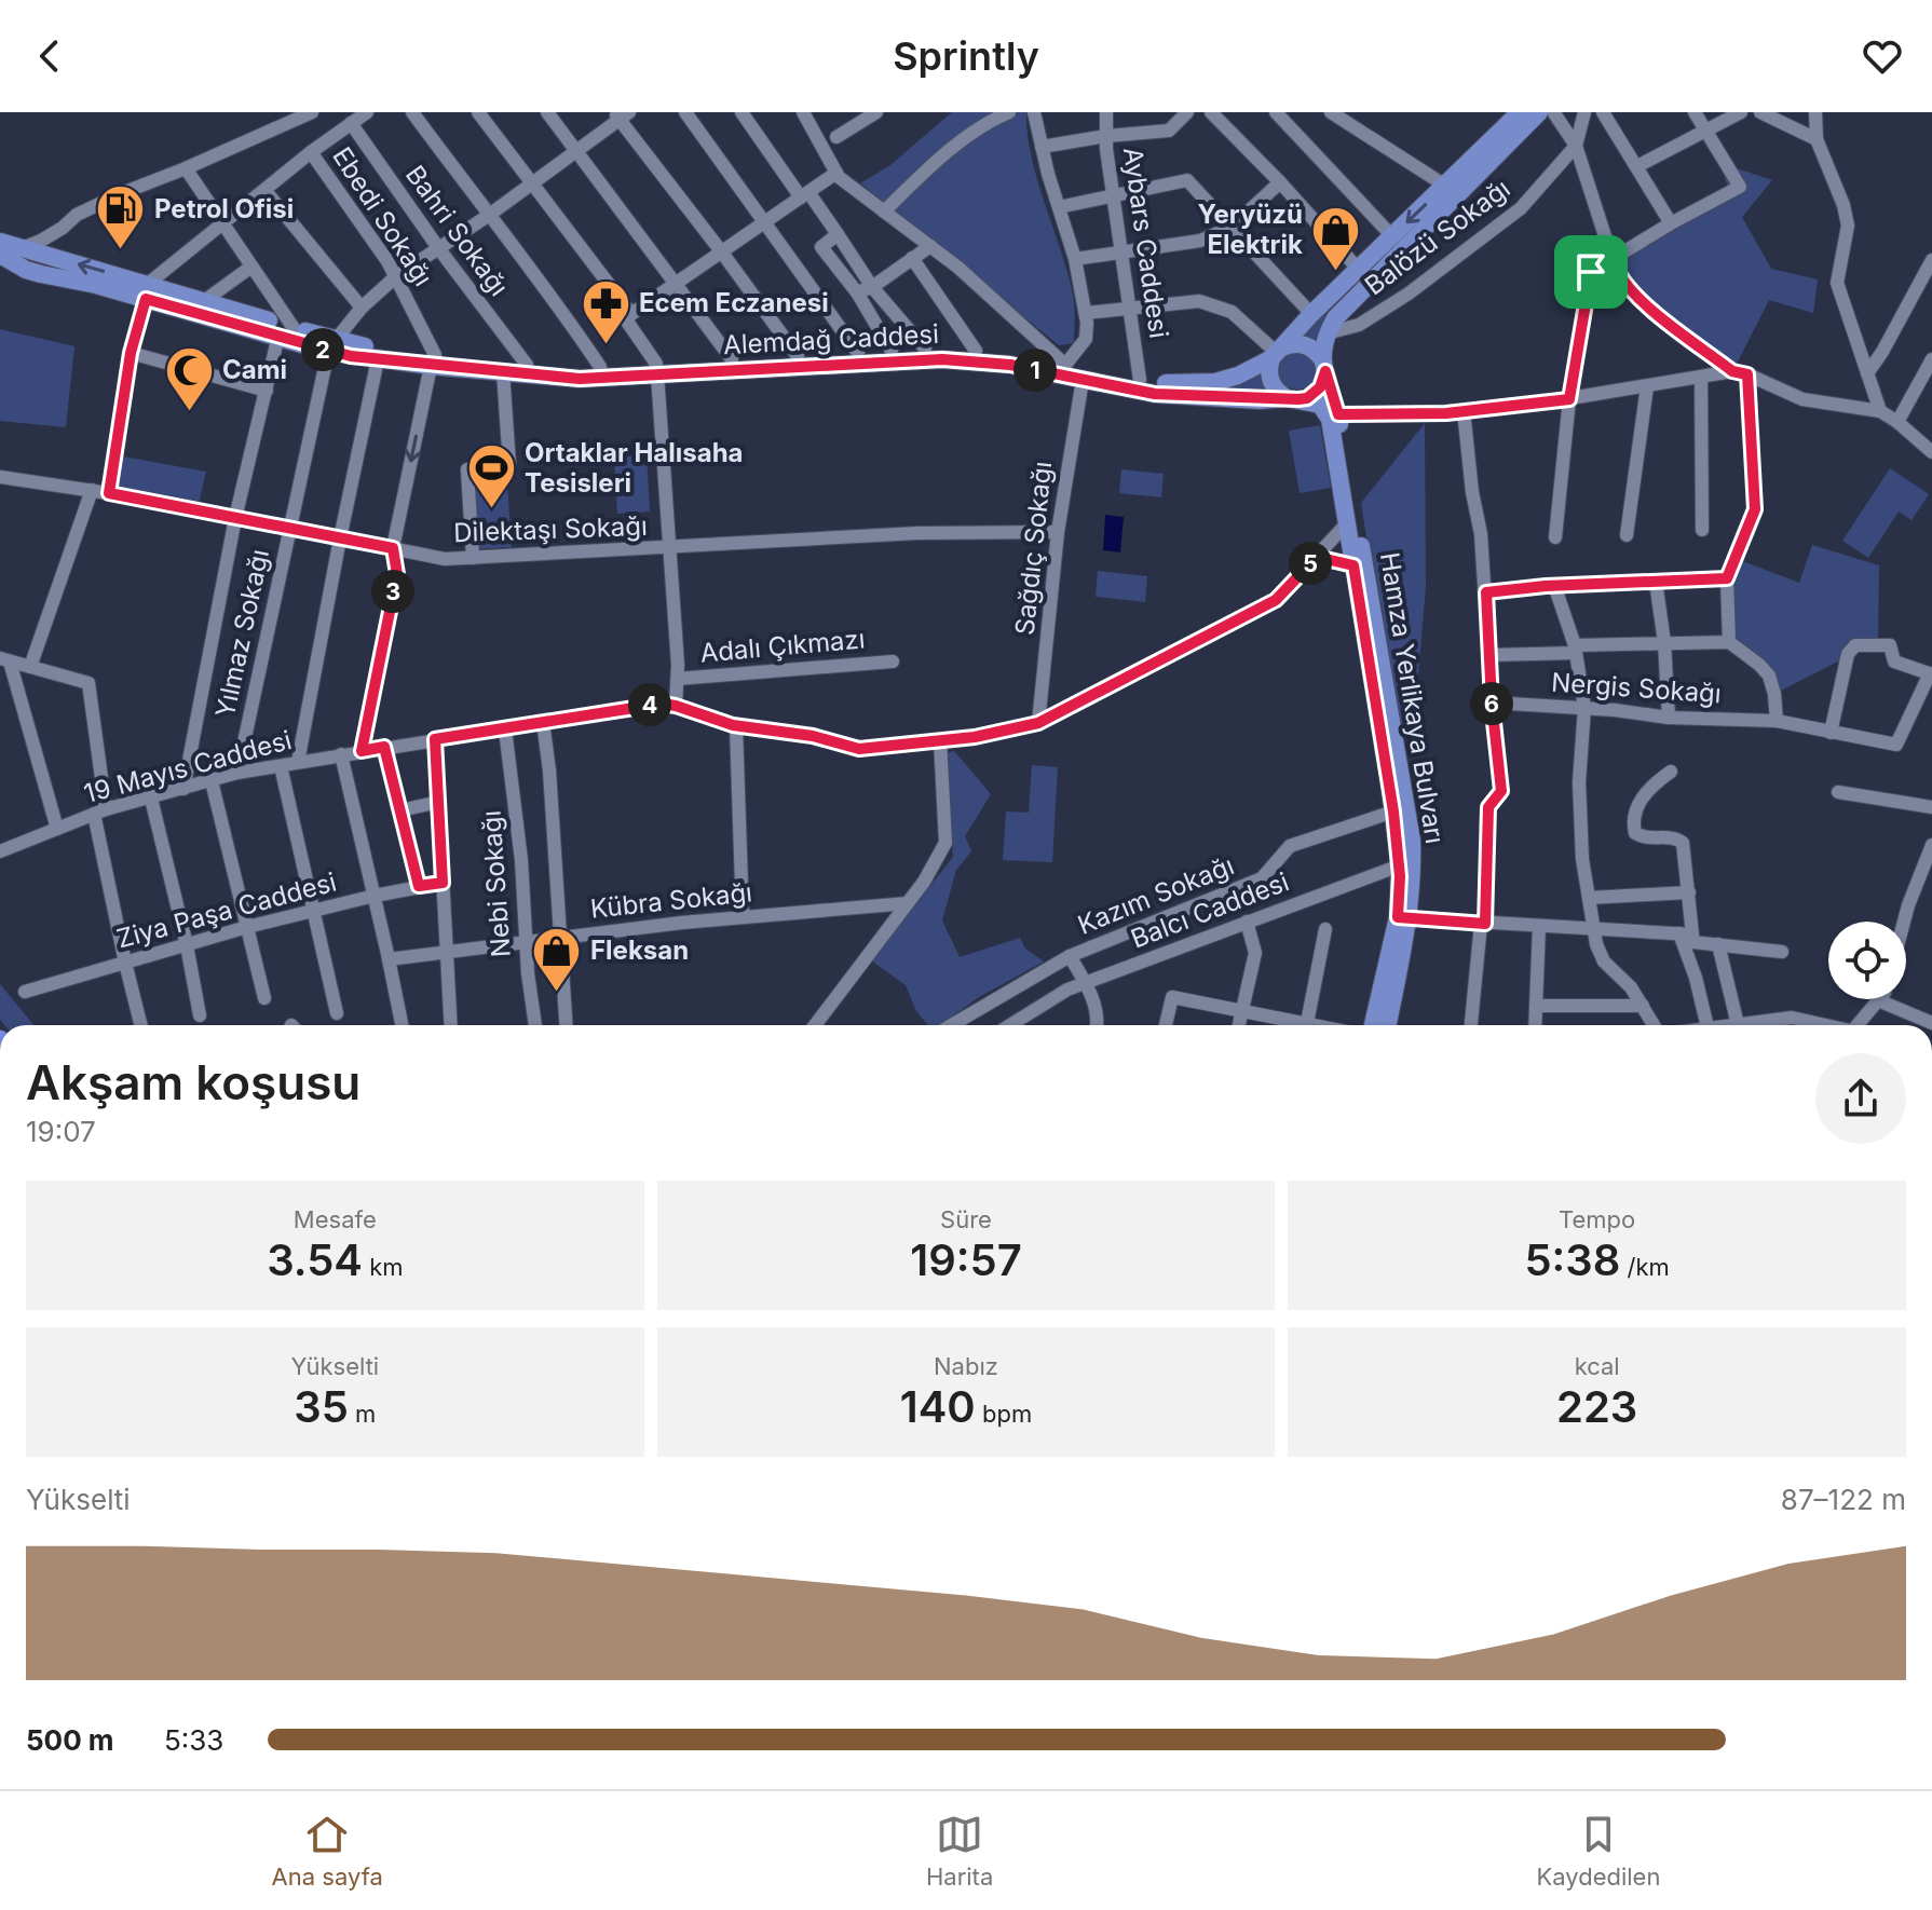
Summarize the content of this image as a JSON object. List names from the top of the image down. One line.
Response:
{"streets":{"main road":["Alemdağ Caddesi","Hamza Yerlikaya Bulvarı"],"street":["Ebedi Sokağı","Bahri Sokağı","Balözü Sokağı","Aybars Caddesi","Dilektaşı Sokağı","Sağdıç Sokağı","Yılmaz Sokağı","Adalı Çıkmazı","Nergis Sokağı","19 Mayıs Caddesi","Nebi Sokağı","Kazım Sokağı","Kübra Sokağı","Ziya Paşa Caddesi","Balcı Caddesi"]},"crossings":[["Ebedi Sokağı","Alemdağ Caddesi"],["Bahri Sokağı","Alemdağ Caddesi"],["Balözü Sokağı","Alemdağ Caddesi"],["Aybars Caddesi","Alemdağ Caddesi"],["Alemdağ Caddesi","Sağdıç Sokağı"],["Alemdağ Caddesi","Yılmaz Sokağı"],["Alemdağ Caddesi","Hamza Yerlikaya Bulvarı"],["Dilektaşı Sokağı","Sağdıç Sokağı"],["Dilektaşı Sokağı","Yılmaz Sokağı"],["Sağdıç Sokağı","19 Mayıs Caddesi"],["Yılmaz Sokağı","19 Mayıs Caddesi"],["Hamza Yerlikaya Bulvarı","19 Mayıs Caddesi"],["Hamza Yerlikaya Bulvarı","Kazım Sokağı"],["Hamza Yerlikaya Bulvarı","Balcı Caddesi"],["19 Mayıs Caddesi","Nebi Sokağı"],["Nebi Sokağı","Kübra Sokağı"]],"places":{"fuel station":["Petrol Ofisi"],"shop":["Yeryüzü Elektrik","Fleksan"],"pharmacy":["Ecem Eczanesi"],"mosque":["Cami"],"sports":["Ortaklar Halısaha Tesisleri"]},"page":{"header":"Sprintly","pins":["2","1","5","3","6","4"],"heading":["Akşam koşusu","19:07"],"stats":[["Mesafe","3.54 km"],["Süre","19:57"],["Tempo","5:38 /km"],["Yükselti","35 m"],["Nabız","140 bpm"],["kcal","223"]],"chart":["Yükselti","87–122 m"],"list":[{"name":"500 m","note":"5:33"}],"tabs":["Ana sayfa","Harita","Kaydedilen"]}}
